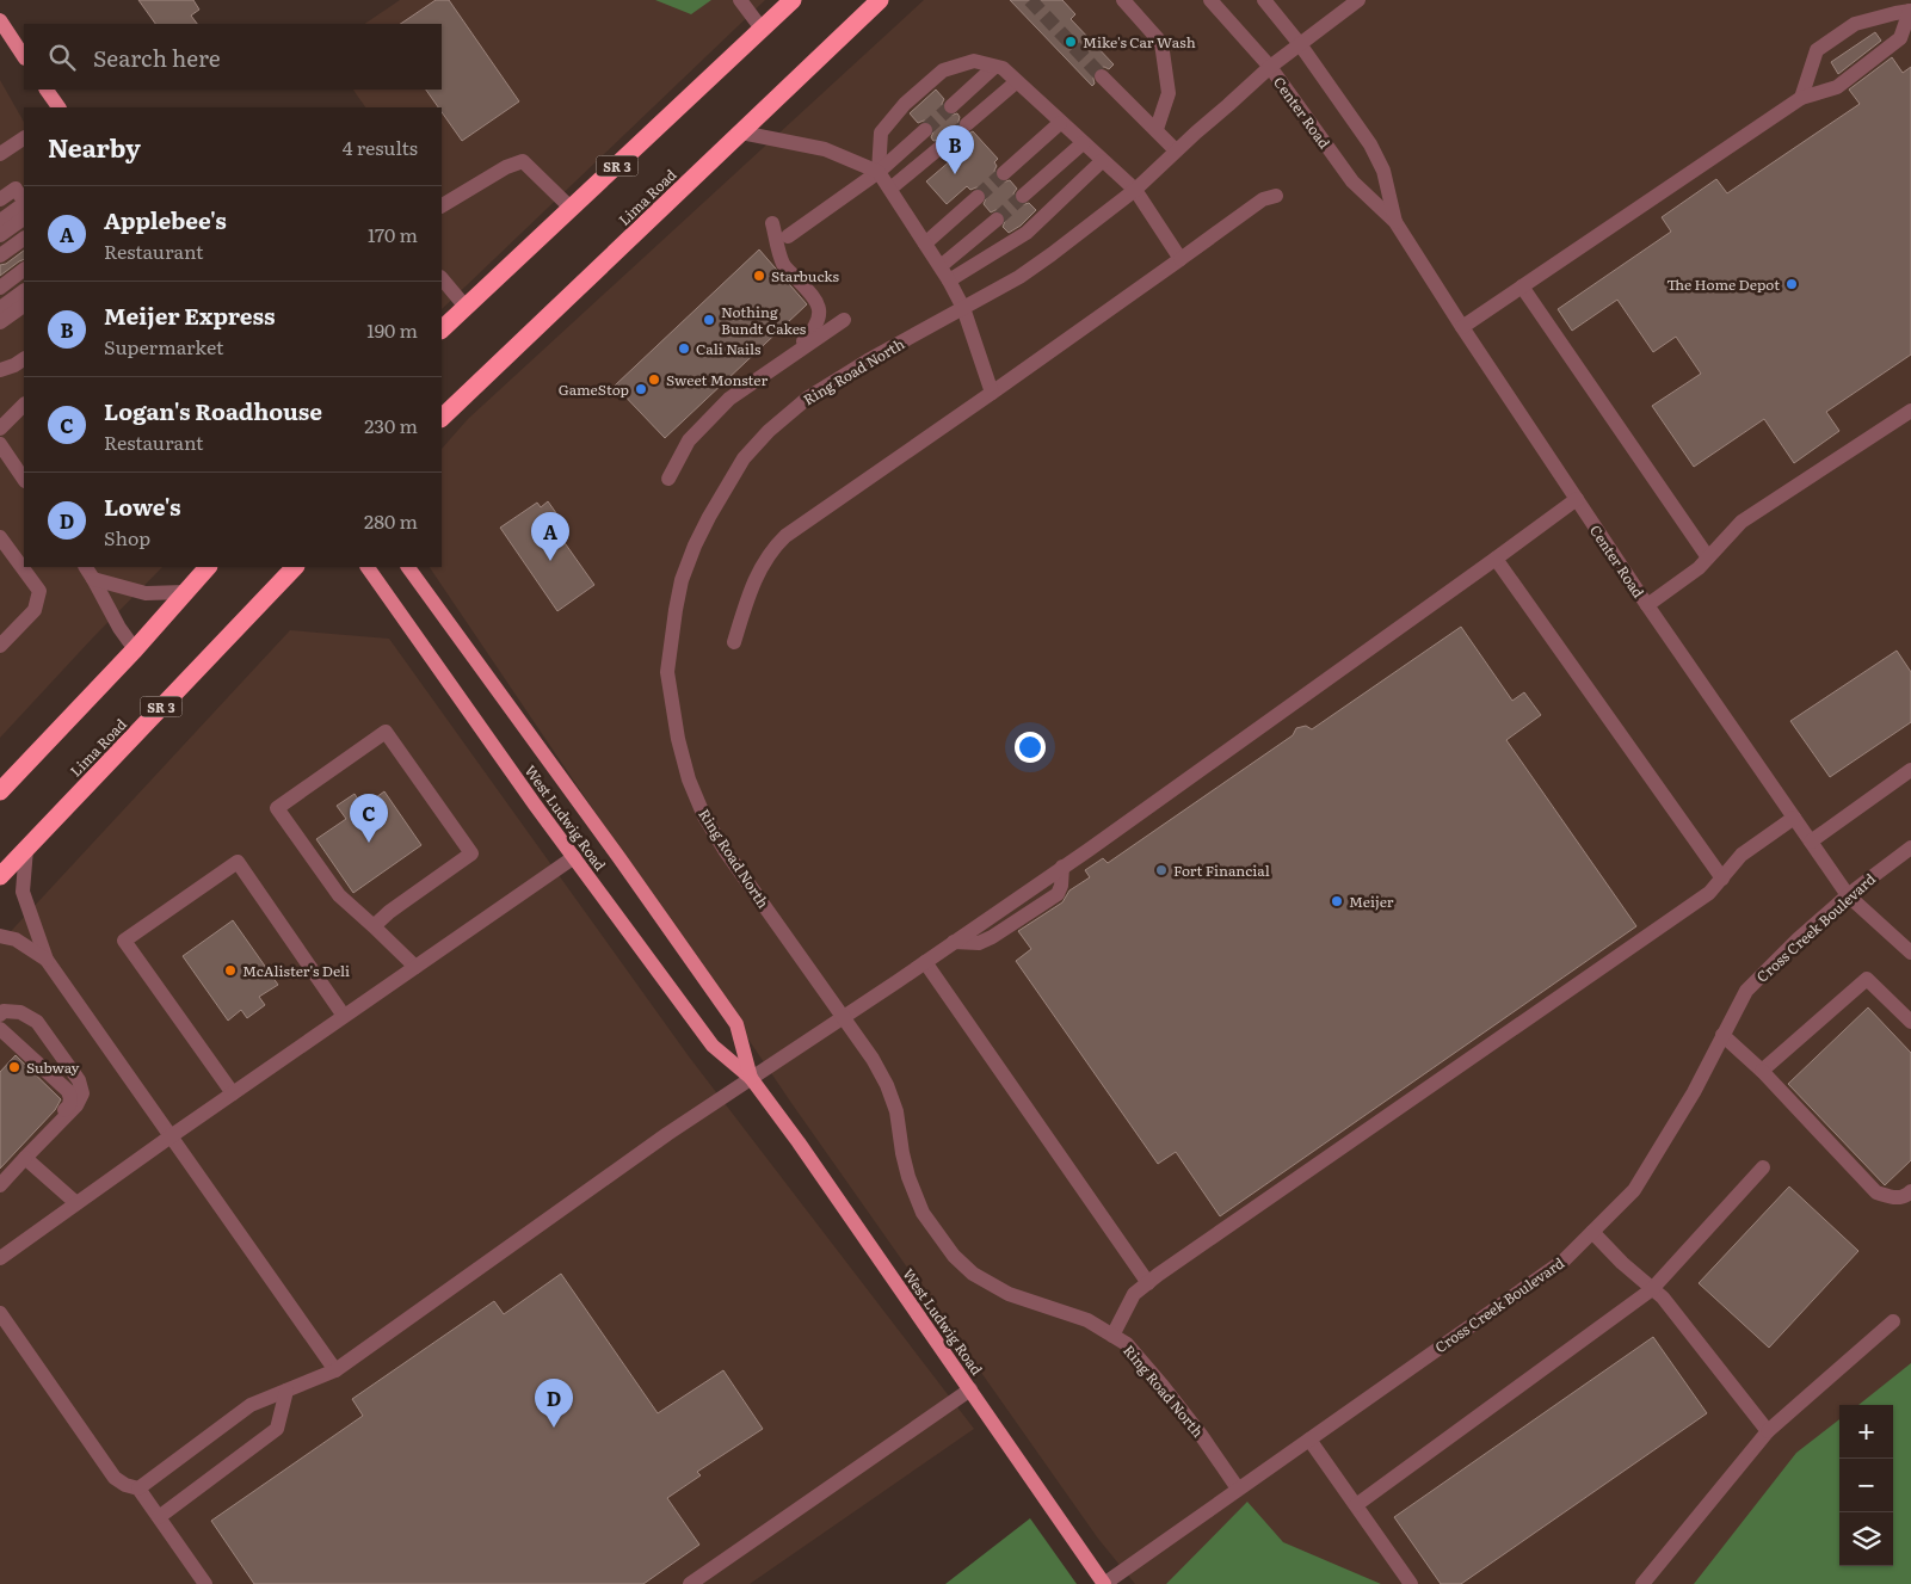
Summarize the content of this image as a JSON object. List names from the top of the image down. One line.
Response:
{"streets":{"highway":["SR 3","Lima Road"],"main road":["West Ludwig Road"],"street":["Center Road","Ring Road North","Cross Creek Boulevard"]},"crossings":[["Center Road","Ring Road North"],["Center Road","Cross Creek Boulevard"],["Ring Road North","Cross Creek Boulevard"],["West Ludwig Road","Cross Creek Boulevard"]],"places":["Mike's Car Wash","Starbucks","The Home Depot","Nothing Bundt Cakes","Cali Nails","Sweet Monster","GameStop","Fort Financial","Meijer","McAlister's Deli","Subway"],"page":{"search":"Search here","heading":["Nearby","4 results"],"pins":["B","A","C","D"],"list":[{"mark":"A","name":"Applebee's","note":"Restaurant","value":"170 m"},{"mark":"B","name":"Meijer Express","note":"Supermarket","value":"190 m"},{"mark":"C","name":"Logan's Roadhouse","note":"Restaurant","value":"230 m"},{"mark":"D","name":"Lowe's","note":"Shop","value":"280 m"}],"map_buttons":["+","−"]}}
